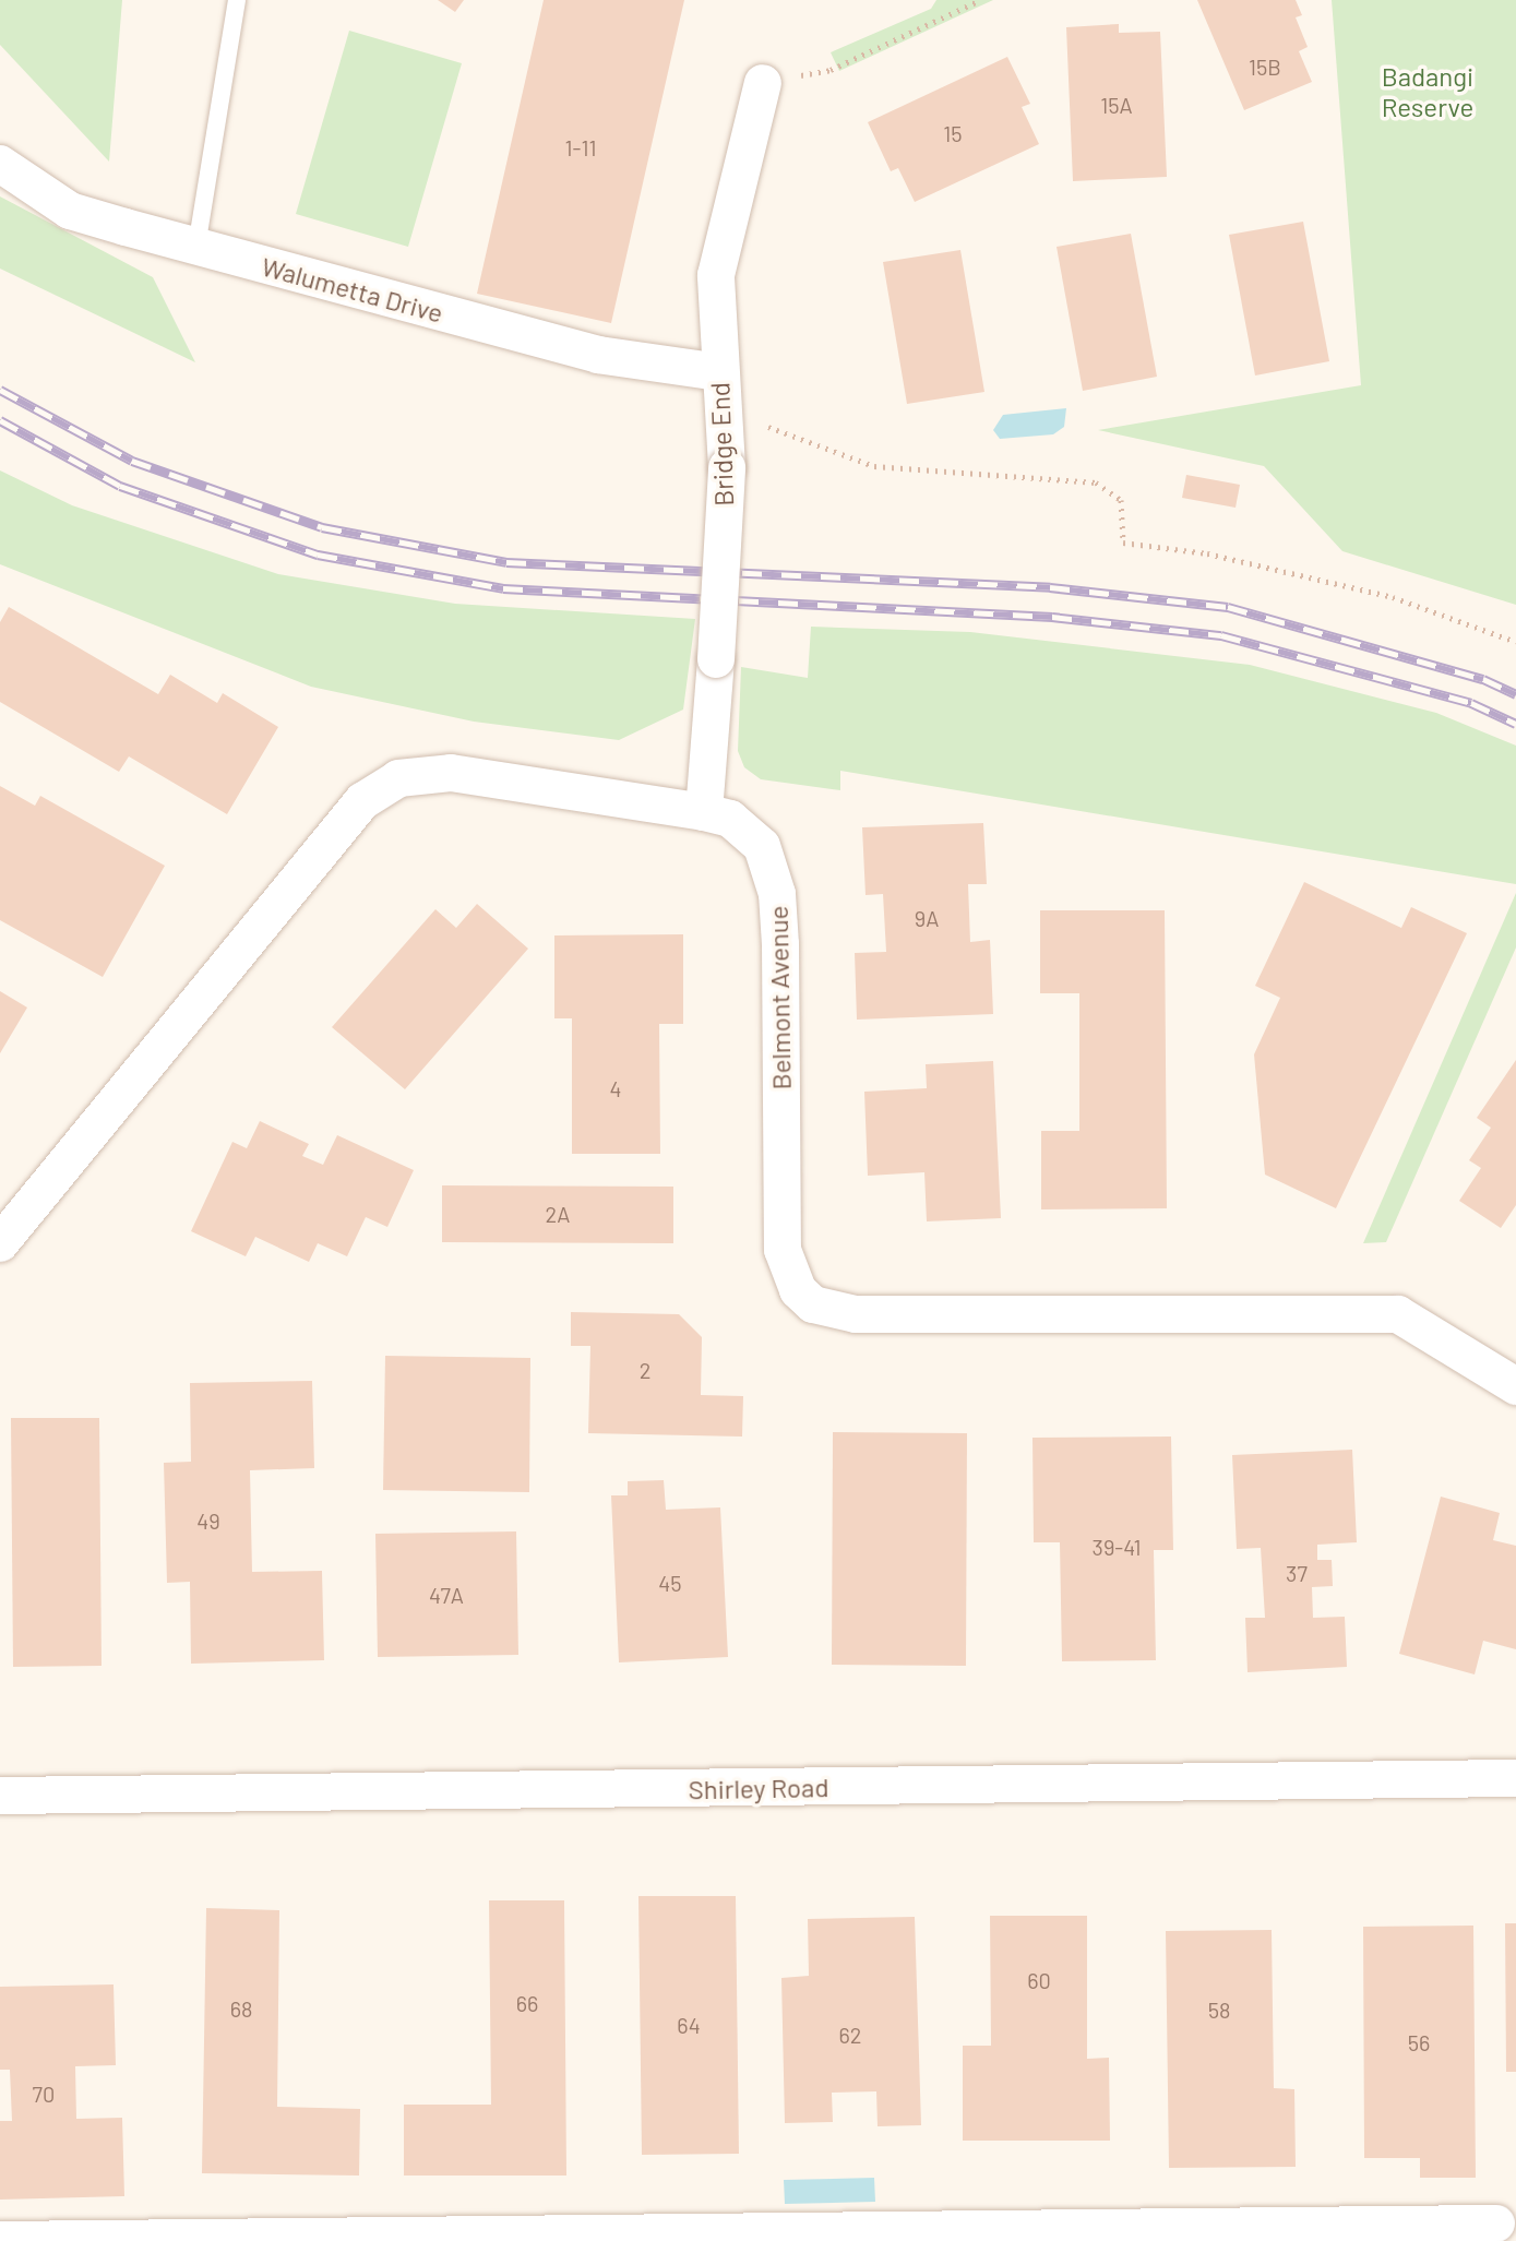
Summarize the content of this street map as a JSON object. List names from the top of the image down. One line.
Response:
{"streets":{"street":["Walumetta Drive","Bridge End","Belmont Avenue","Shirley Road"]},"crossings":[["Walumetta Drive","Bridge End"],["Bridge End","Belmont Avenue"]],"parks":["Badangi Reserve"],"house_numbers":["15B","15A","15","1-11","9A","4","2A","2","49","39-41","37","45","47A","60","66","68","58","64","62","56","70"]}
